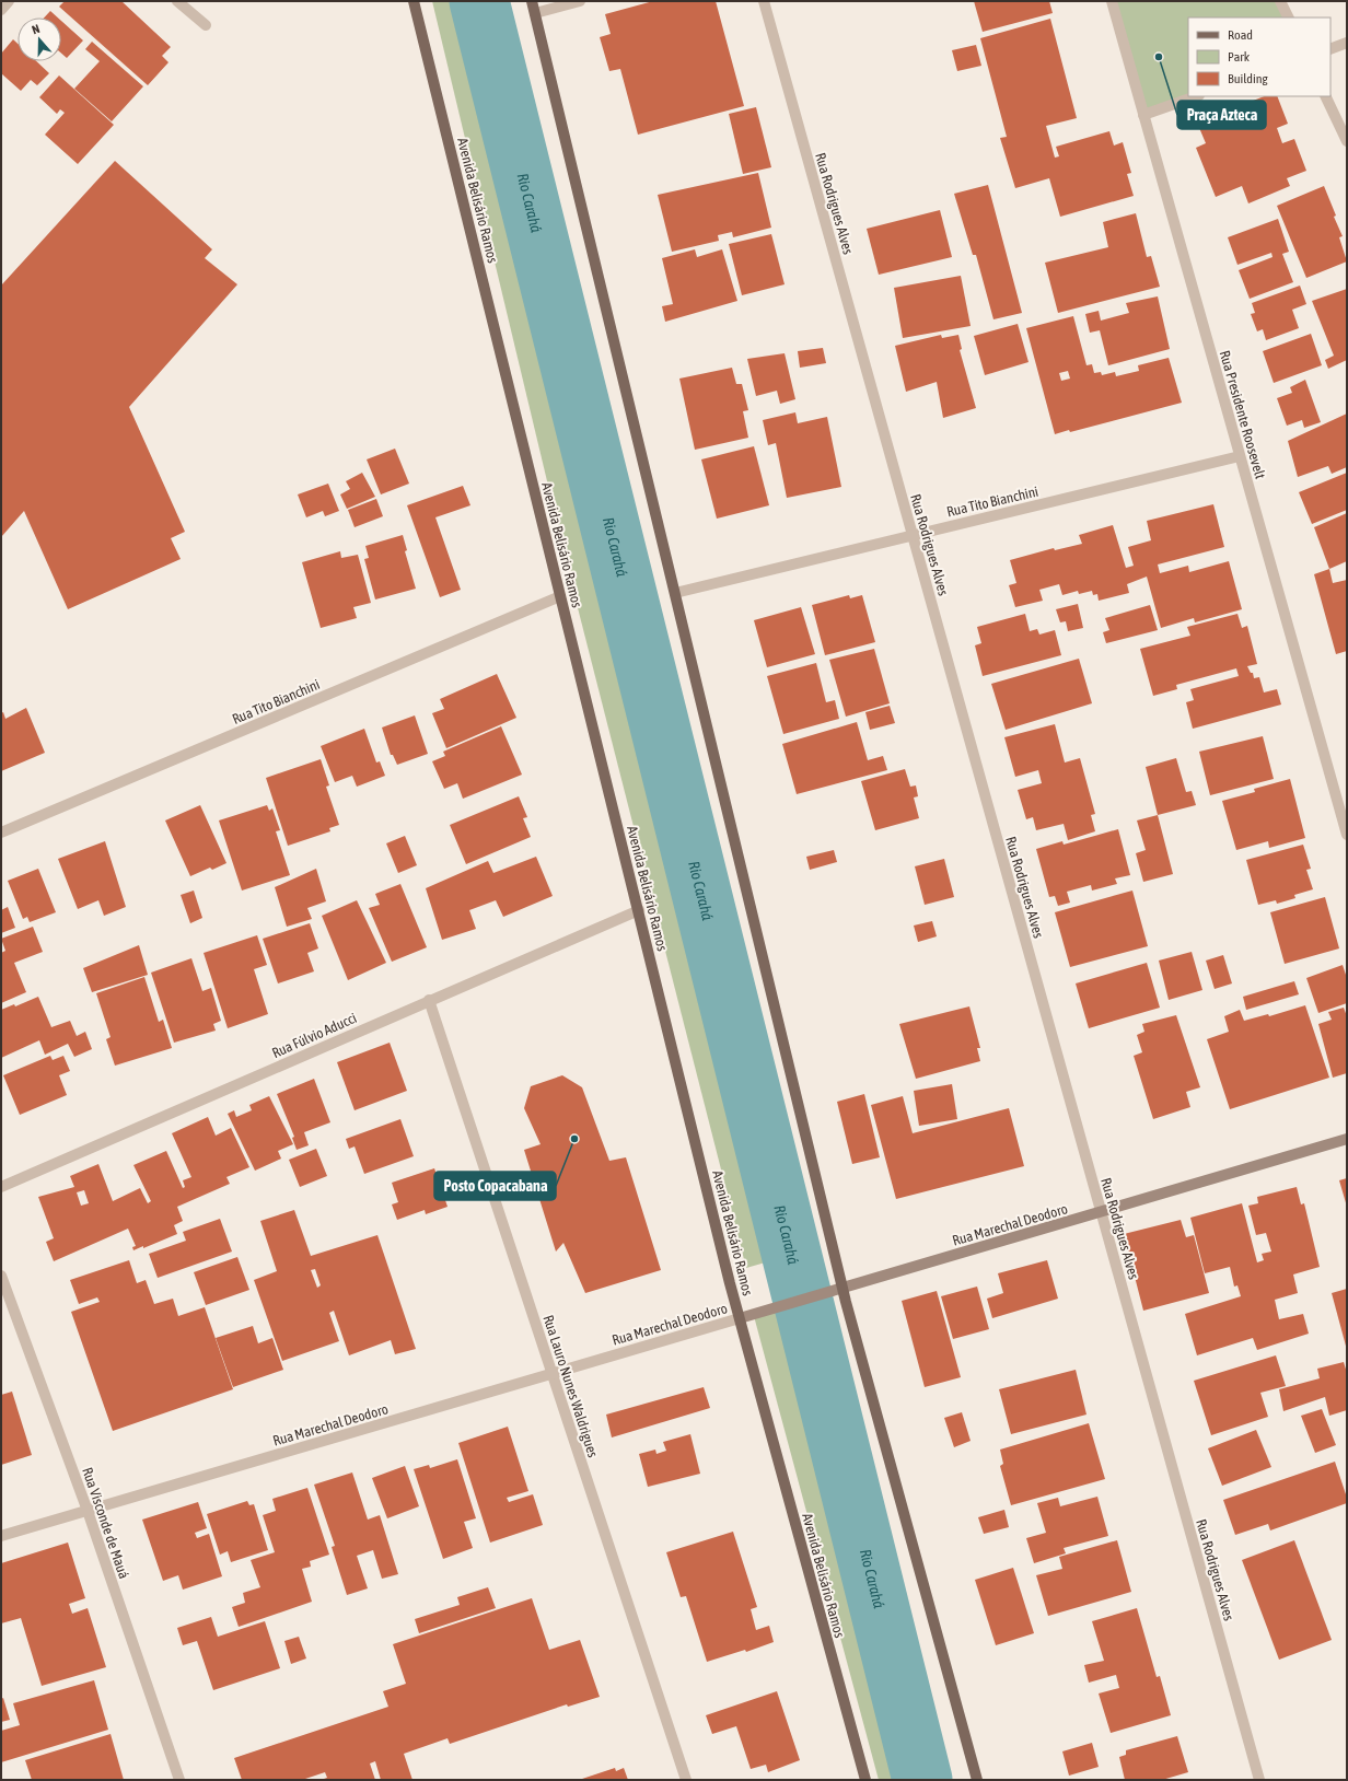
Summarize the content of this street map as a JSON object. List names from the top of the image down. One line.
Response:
{"streets":{"main road":["Avenida Belisário Ramos","Rua Marechal Deodoro"],"street":["Rua Rodrigues Alves","Rua Presidente Roosevelt","Rua Tito Bianchini","Rua Fúlvio Aducci","Rua Lauro Nunes Waldrigues","Rua Visconde de Mauá"]},"crossings":[["Avenida Belisário Ramos","Rua Tito Bianchini"],["Avenida Belisário Ramos","Rua Fúlvio Aducci"],["Avenida Belisário Ramos","Rua Marechal Deodoro"],["Rua Rodrigues Alves","Rua Tito Bianchini"],["Rua Rodrigues Alves","Rua Marechal Deodoro"],["Rua Presidente Roosevelt","Rua Tito Bianchini"],["Rua Fúlvio Aducci","Rua Lauro Nunes Waldrigues"],["Rua Marechal Deodoro","Rua Lauro Nunes Waldrigues"],["Rua Marechal Deodoro","Rua Visconde de Mauá"]],"water":["Rio Carahá"],"places":["Praça Azteca","Posto Copacabana"],"legend":["Road","Park","Building"],"north":"top"}
